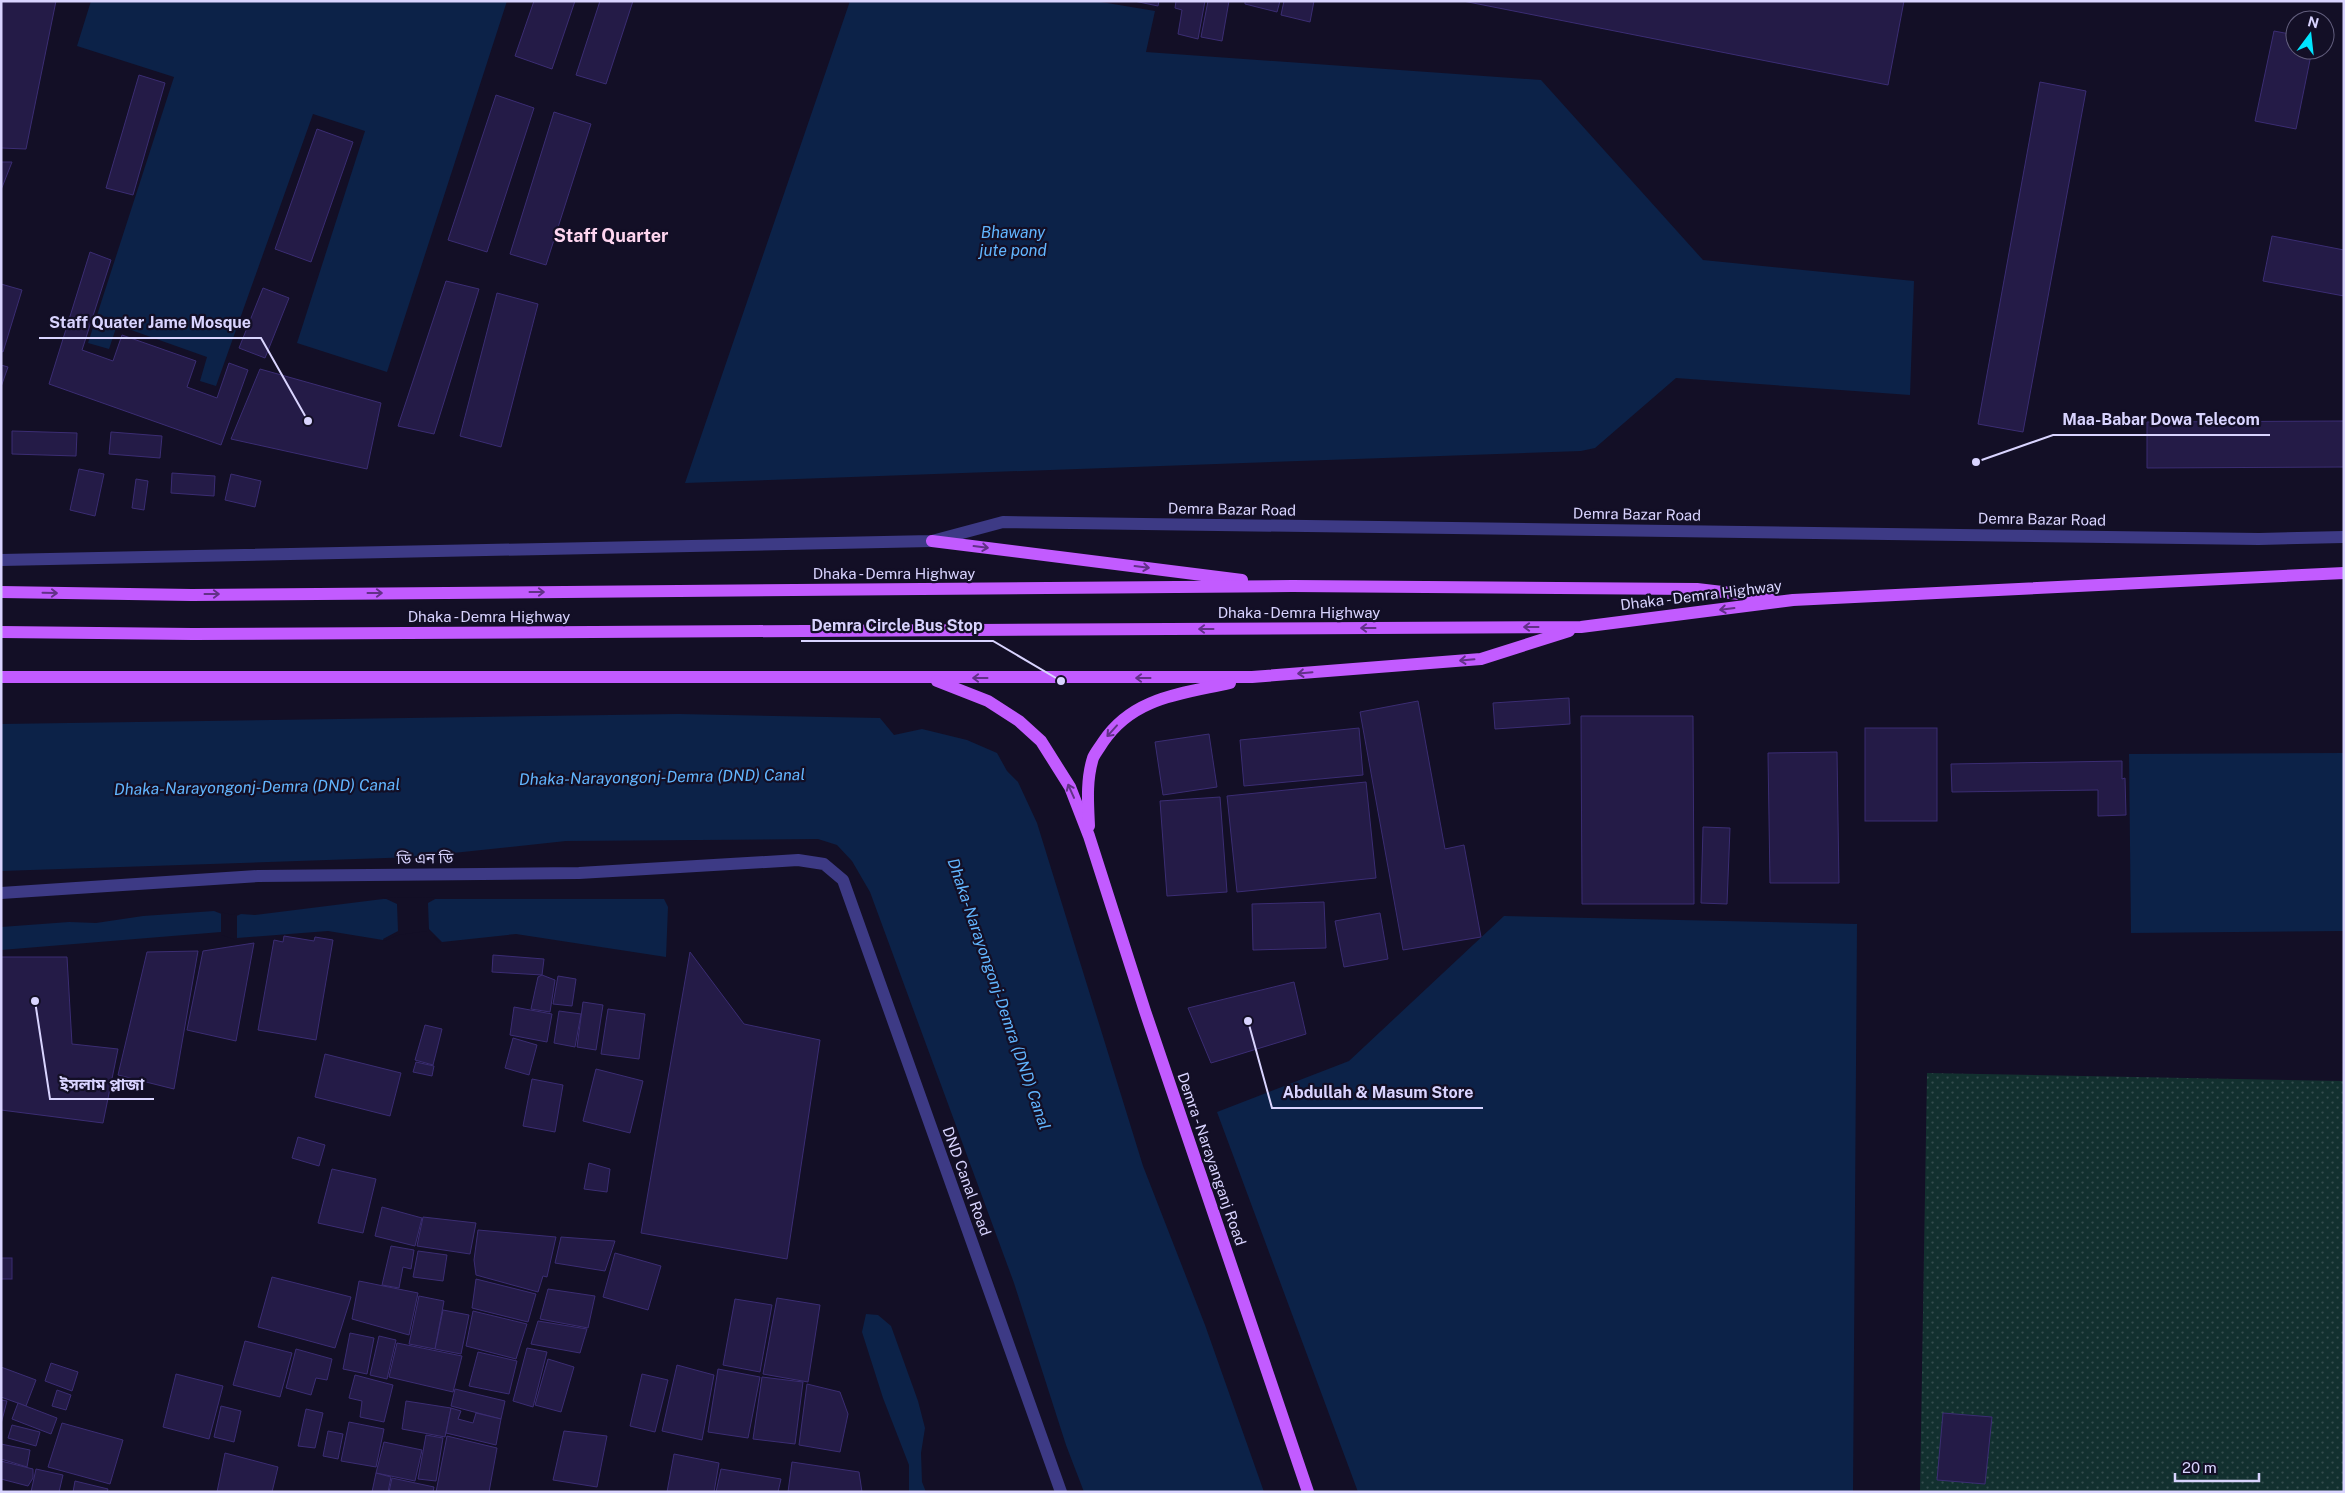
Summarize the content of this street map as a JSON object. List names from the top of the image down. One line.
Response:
{"streets":{"main road":["Dhaka - Demra Highway","Demra - Narayanganj Road"],"street":["Demra Bazar Road","ডি এন ডি","DND Canal Road"]},"crossings":[["ডি এন ডি","DND Canal Road"]],"districts":["Staff Quarter"],"water":["Bhawany jute pond","Dhaka-Narayongonj-Demra (DND) Canal"],"places":["Staff Quater Jame Mosque","Maa-Babar Dowa Telecom","Demra Circle Bus Stop","ইসলাম প্লাজা","Abdullah & Masum Store"],"scale_bar":"20 m","north":"top"}
